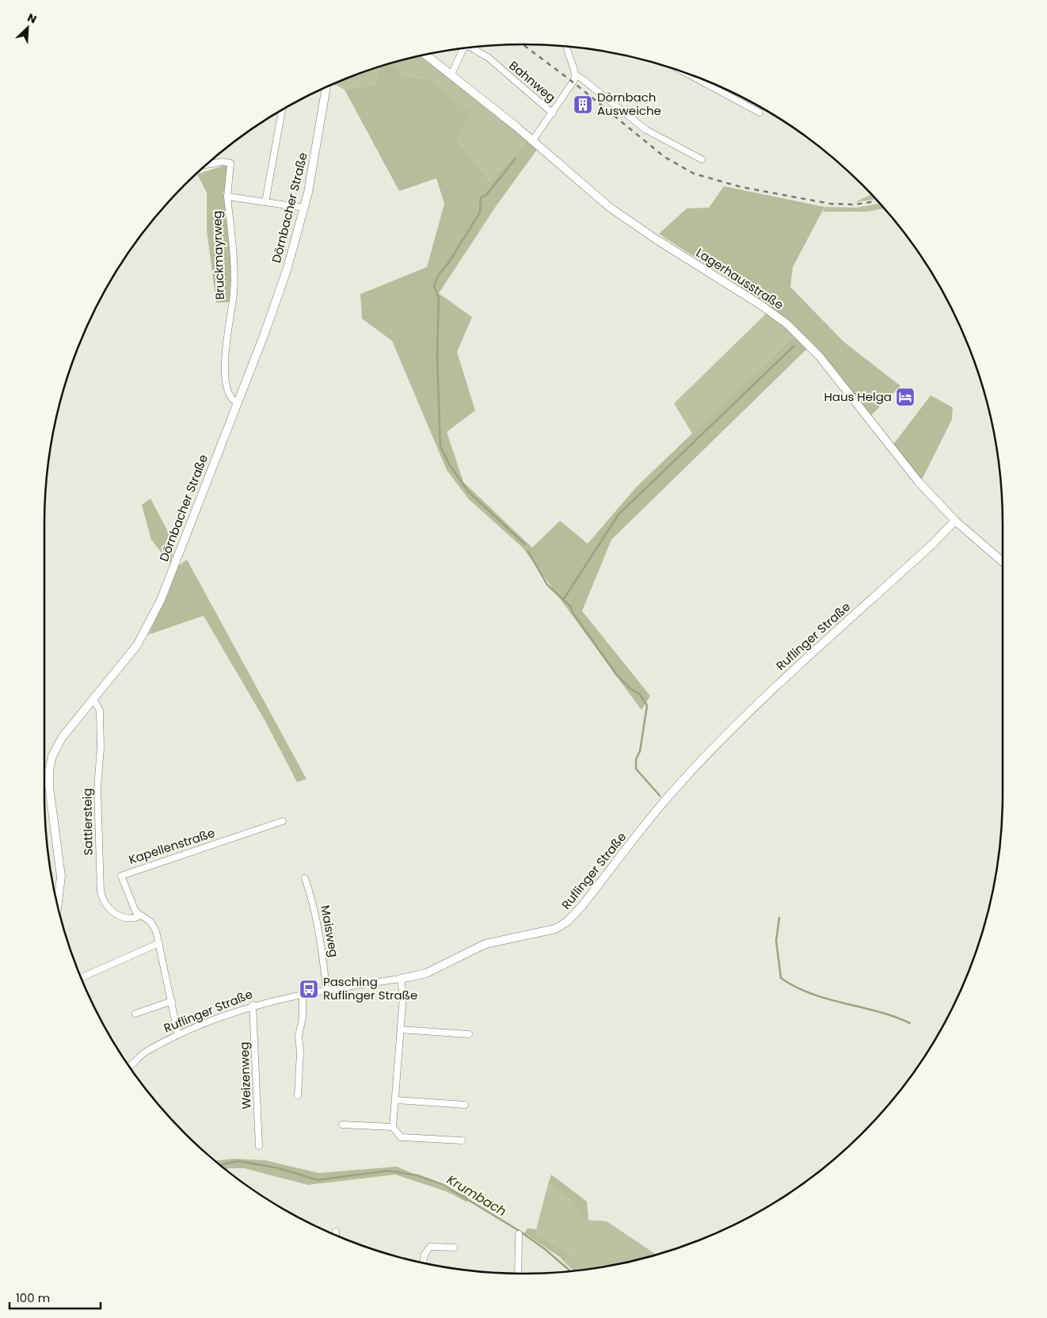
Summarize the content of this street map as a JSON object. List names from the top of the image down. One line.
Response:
{"streets":{"street":["Bahnweg","Dörnbacher Straße","Bruckmayrweg","Lagerhausstraße","Ruflinger Straße","Sattlersteig","Kapellenstraße","Maisweg","Weizenweg"]},"crossings":[["Bahnweg","Lagerhausstraße"],["Dörnbacher Straße","Bruckmayrweg"],["Dörnbacher Straße","Sattlersteig"],["Lagerhausstraße","Ruflinger Straße"],["Ruflinger Straße","Kapellenstraße"],["Ruflinger Straße","Maisweg"],["Ruflinger Straße","Weizenweg"],["Sattlersteig","Kapellenstraße"]],"water":["Krumbach"],"places":{"building":["Dörnbach Ausweiche"],"hotel":["Haus Helga"],"bus stop":["Pasching Ruflinger Straße"]},"scale_bar":"100 m","north":"top right"}
